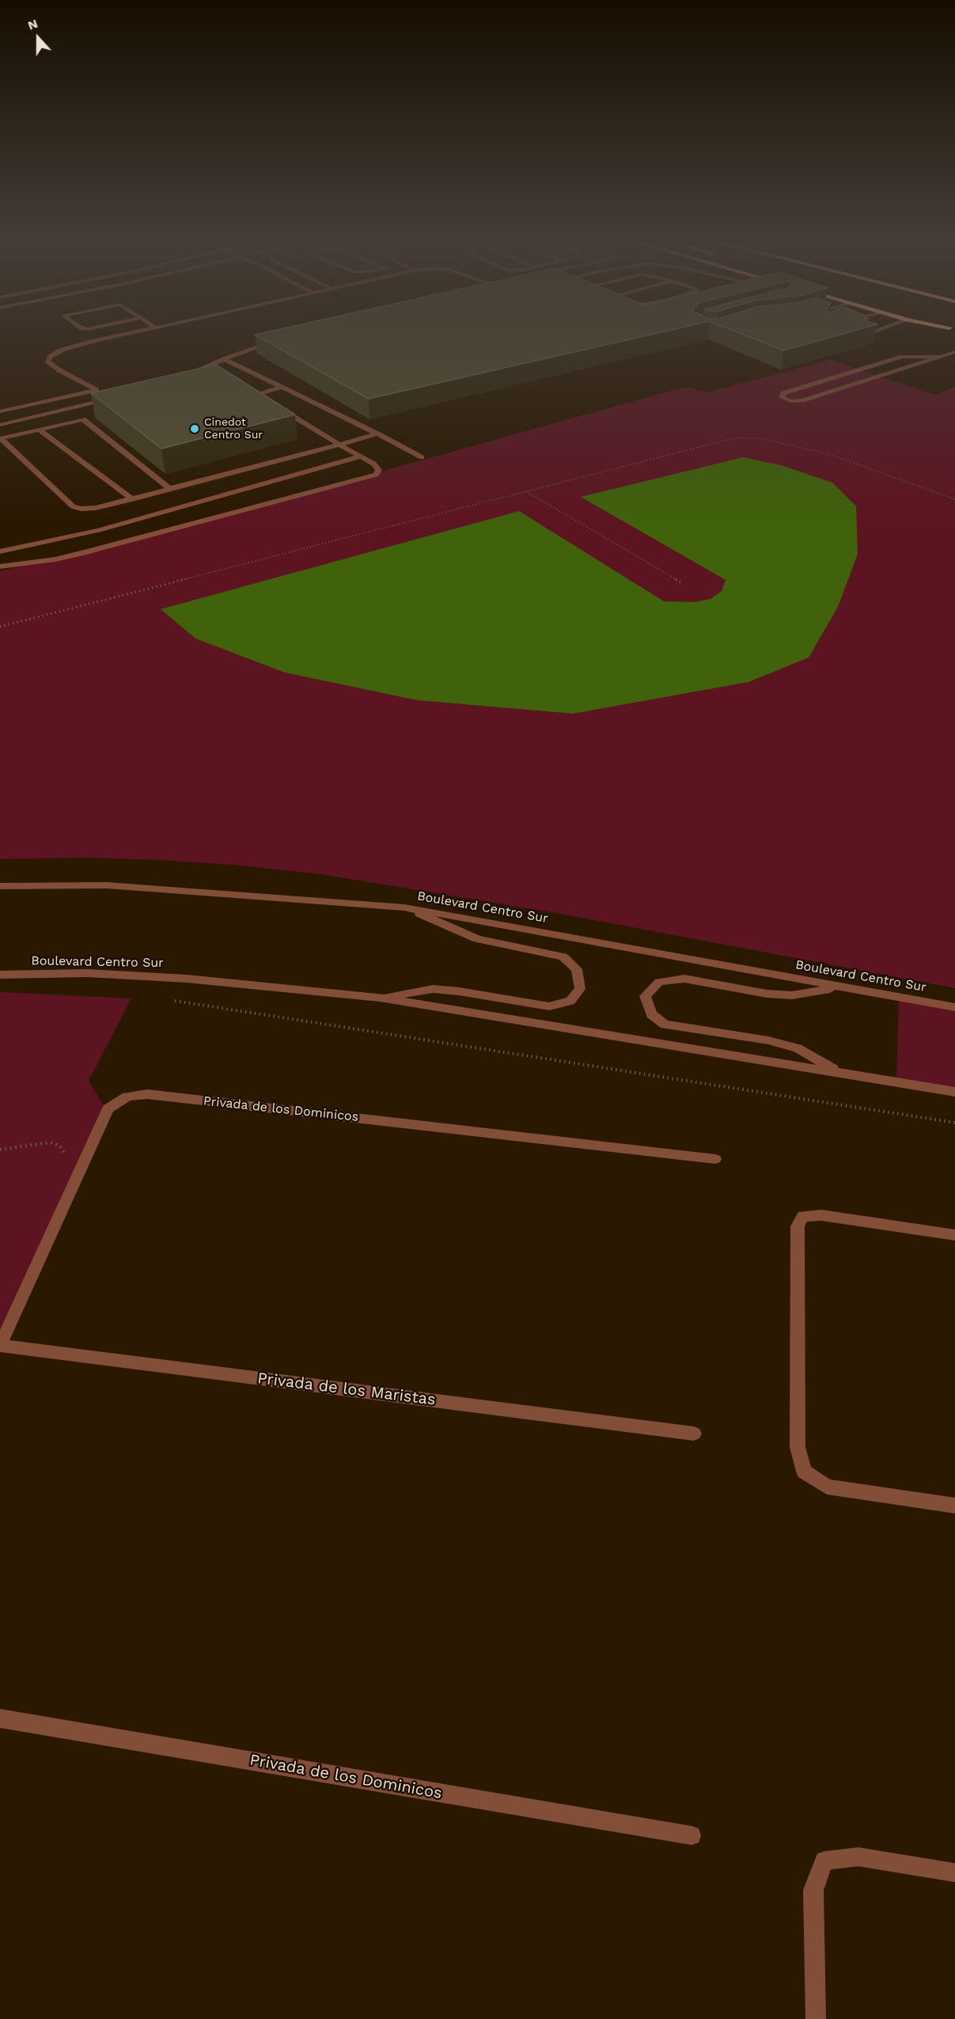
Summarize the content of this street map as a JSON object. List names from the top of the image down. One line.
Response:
{"streets":{"street":["Boulevard Centro Sur","Privada de los Dominicos","Privada de los Maristas"]},"crossings":[["Privada de los Dominicos","Privada de los Maristas"]],"places":["Cinedot Centro Sur"],"north":"top"}
